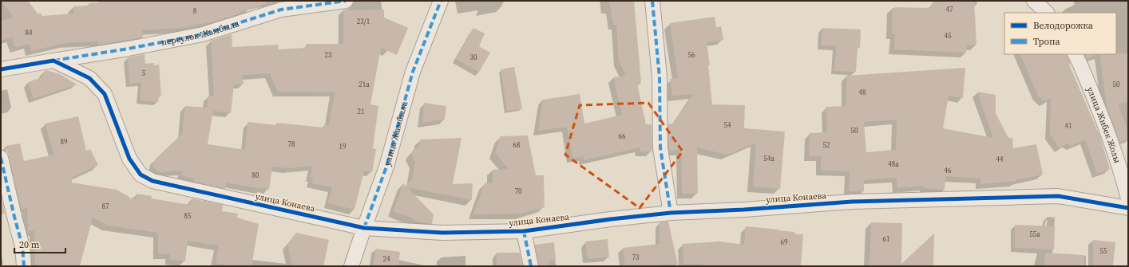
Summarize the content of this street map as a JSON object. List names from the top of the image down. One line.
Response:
{"streets":{"street":["переулок Жамбыла","улица Жибек Жолы","улица Жамбыла","улица Конаева"]},"crossings":[["переулок Жамбыла","улица Конаева"],["улица Жамбыла","улица Конаева"]],"house_numbers":["47","8","23/1","84","45","23","56","30","5","21а","50","48","21","54","41","50","66","89","78","68","52","19","54а","44","48а","46","80","70","87","85","55а","61","69","55","73","24"],"legend":["Велодорожка","Тропа"],"scale_bar":"20 m"}
